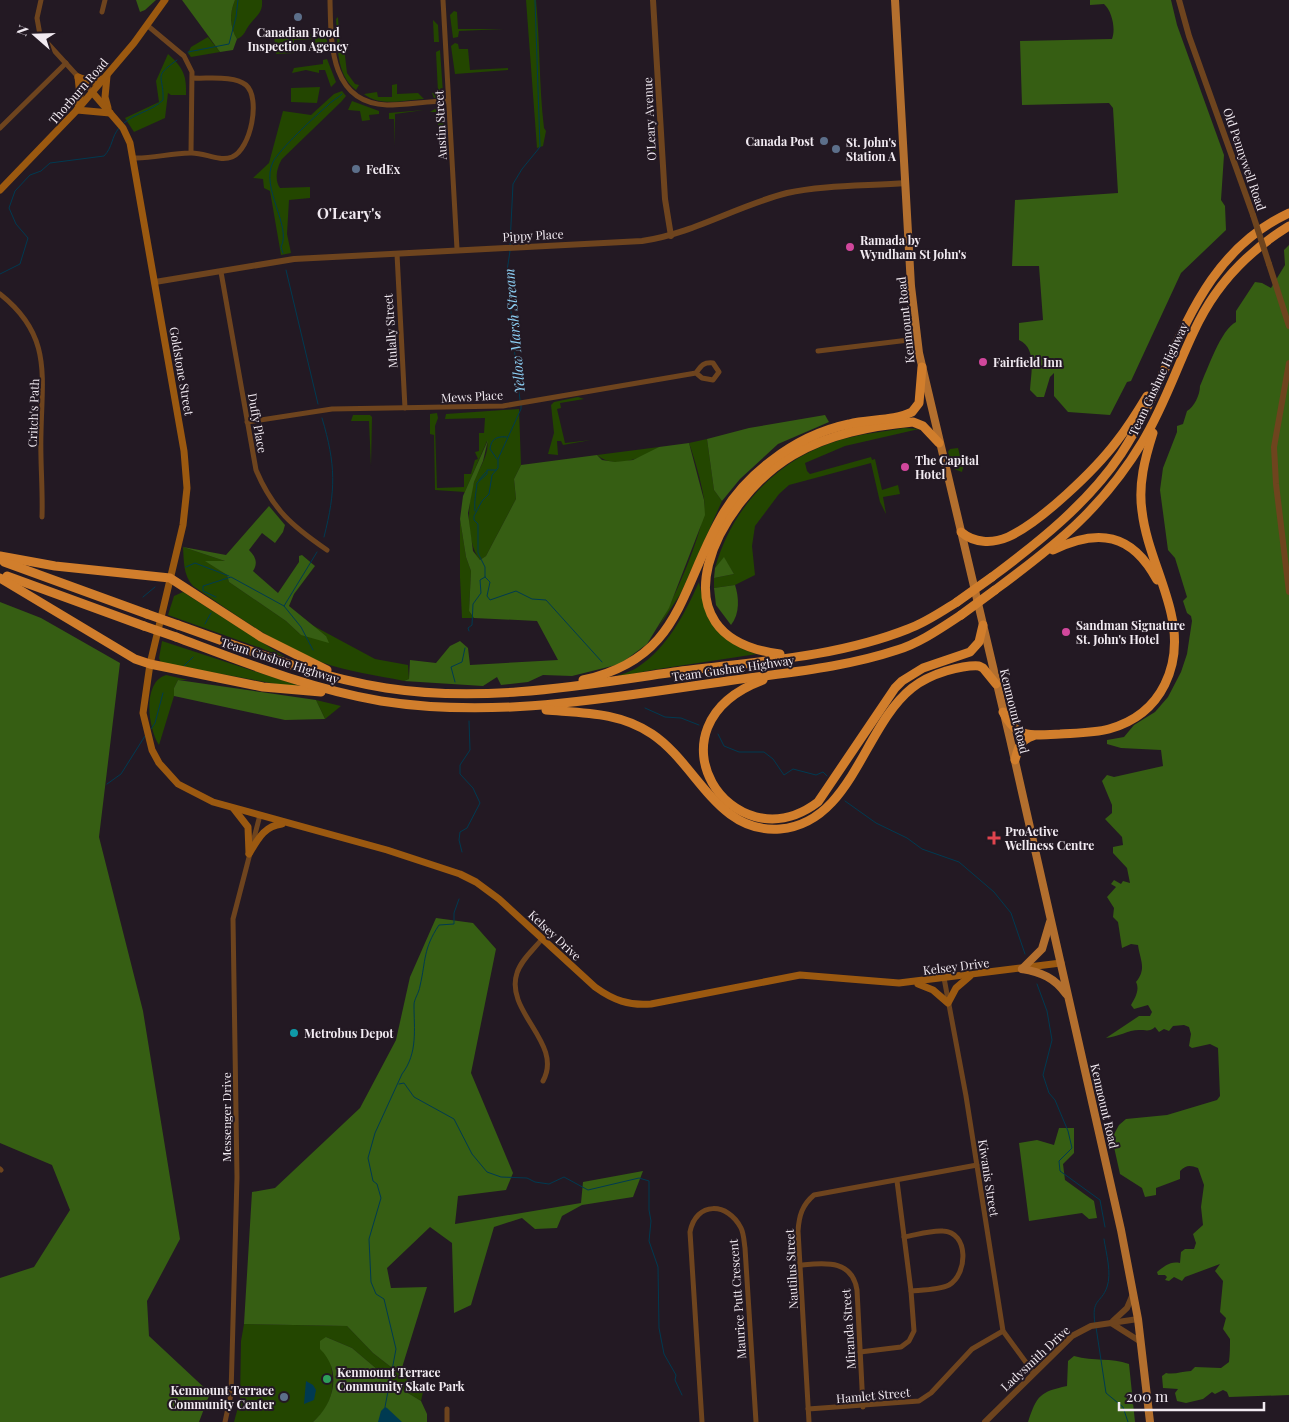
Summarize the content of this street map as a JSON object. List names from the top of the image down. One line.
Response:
{"streets":{"highway":["Team Gushue Highway"],"main road":["Thorburn Road","Kenmount Road","Goldstone Street","Kelsey Drive"],"street":["O'Leary Avenue","Austin Street","Old Pennywell Road","Pippy Place","Mulally Street","Mews Place","Critch's Path","Duffy Place","Messenger Drive","Kiwanis Street","Nautilus Street","Maurice Putt Crescent","Miranda Street","Ladysmith Drive","Hamlet Street"]},"crossings":[["Thorburn Road","Goldstone Street"],["O'Leary Avenue","Pippy Place"],["Austin Street","Pippy Place"],["Pippy Place","Kenmount Road"],["Pippy Place","Mulally Street"],["Pippy Place","Goldstone Street"],["Pippy Place","Duffy Place"],["Kenmount Road","Kelsey Drive"],["Kenmount Road","Ladysmith Drive"],["Mulally Street","Mews Place"],["Goldstone Street","Kelsey Drive"],["Mews Place","Duffy Place"],["Kelsey Drive","Messenger Drive"],["Kelsey Drive","Kiwanis Street"],["Kiwanis Street","Nautilus Street"],["Kiwanis Street","Ladysmith Drive"],["Kiwanis Street","Hamlet Street"],["Nautilus Street","Miranda Street"],["Nautilus Street","Hamlet Street"],["Miranda Street","Hamlet Street"]],"districts":["O'Leary's"],"water":["Yellow Marsh Stream"],"places":{"other":["Canadian Food Inspection Agency","Canada Post","St. John's Station A","FedEx","Ramada by Wyndham St John's","Fairfield Inn","The Capital Hotel","Sandman Signature St. John's Hotel","Metrobus Depot","Kenmount Terrace Community Skate Park","Kenmount Terrace Community Center"],"health":["ProActive Wellness Centre"]},"scale_bar":"200 m","north":"left"}
